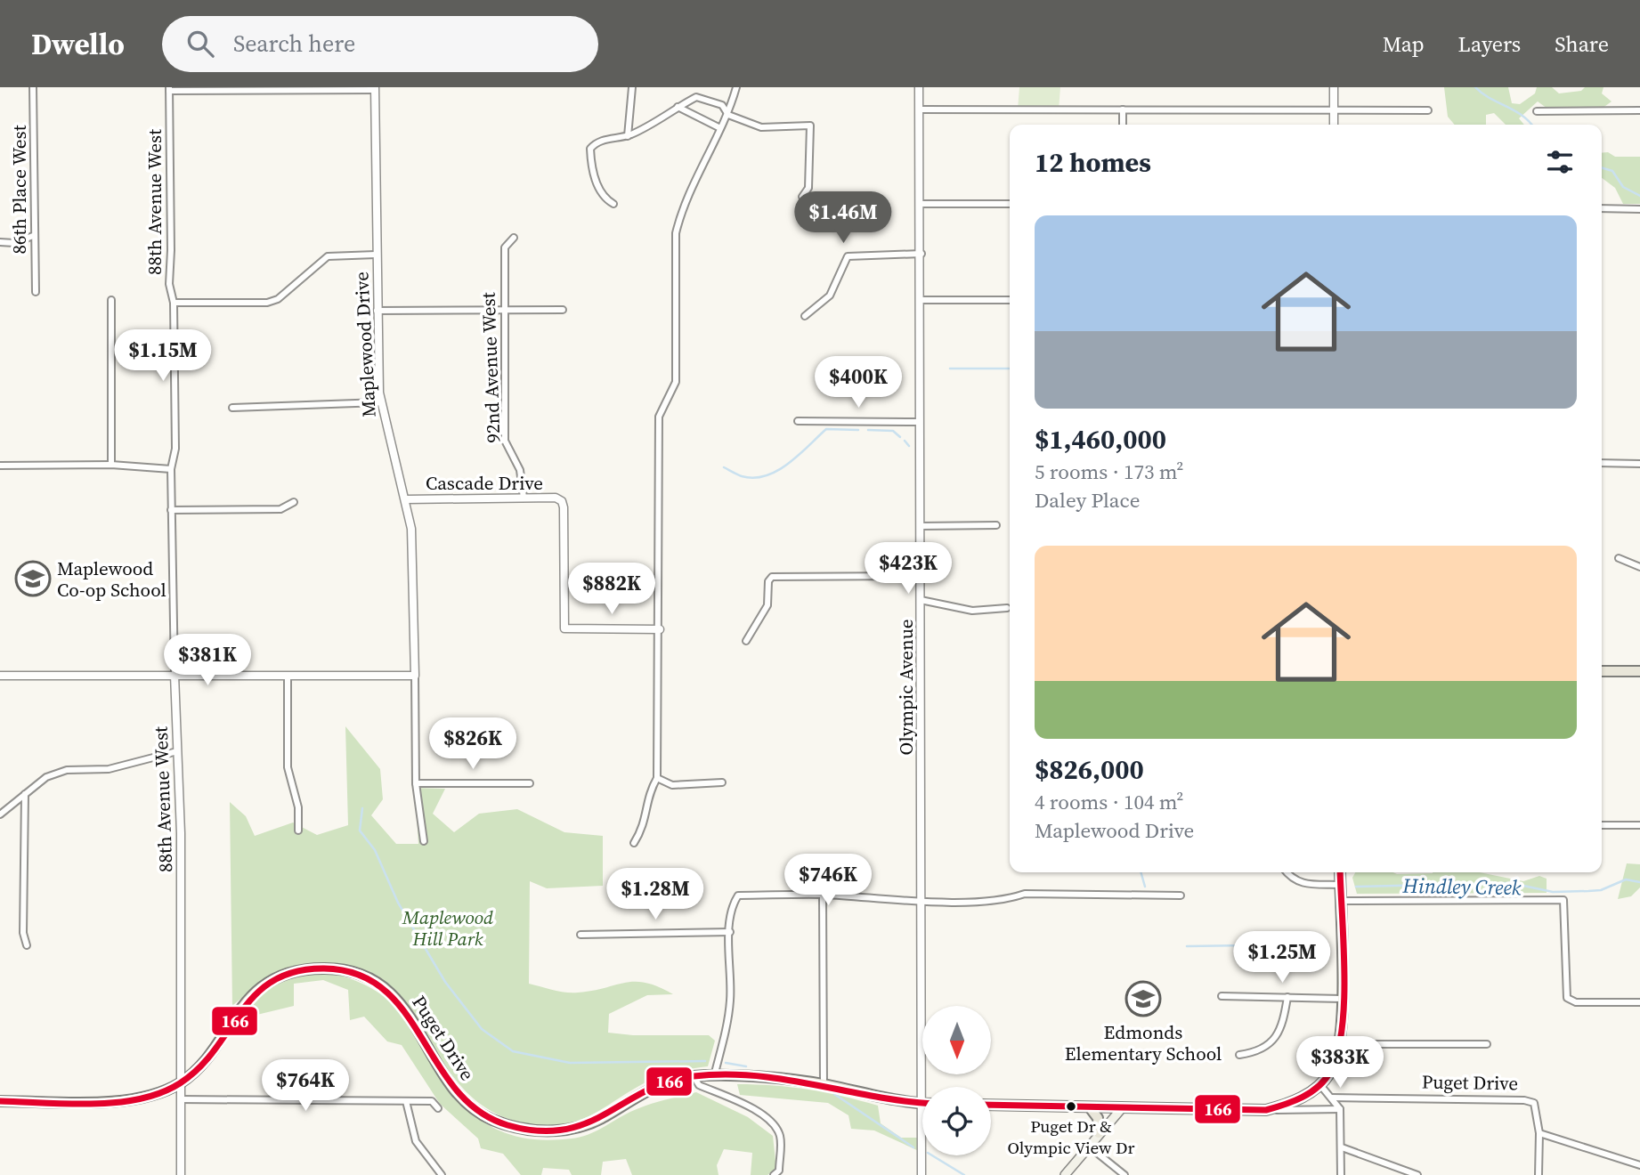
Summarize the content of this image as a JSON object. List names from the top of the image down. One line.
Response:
{"streets":{"main road":["Puget Drive"],"street":["86th Place West","88th Avenue West","Maplewood Drive","92nd Avenue West","Cascade Drive","Olympic Avenue"]},"crossings":[["88th Avenue West","Puget Drive"],["Maplewood Drive","Cascade Drive"],["92nd Avenue West","Cascade Drive"],["Olympic Avenue","Puget Drive"]],"water":["Hindley Creek"],"parks":["Maplewood Hill Park"],"places":{"school or university":["Maplewood Co-op School","Edmonds Elementary School"],"other":["Puget Dr & Olympic View Dr"]},"lines":["transit line 166"],"north":"bottom","page":{"header":"Dwello","search":"Search here","nav":["Map","Layers","Share"],"heading":"12 homes","price":["$1.46M","$1.15M","$400K","$423K","$882K","$381K","$826K","$746K","$1.28M","$1.25M","$383K","$764K"],"list":[{"name":"$1,460,000","note":"5 rooms · 173 m² · Daley Place"},{"name":"$826,000","note":"4 rooms · 104 m² · Maplewood Drive"}]}}
